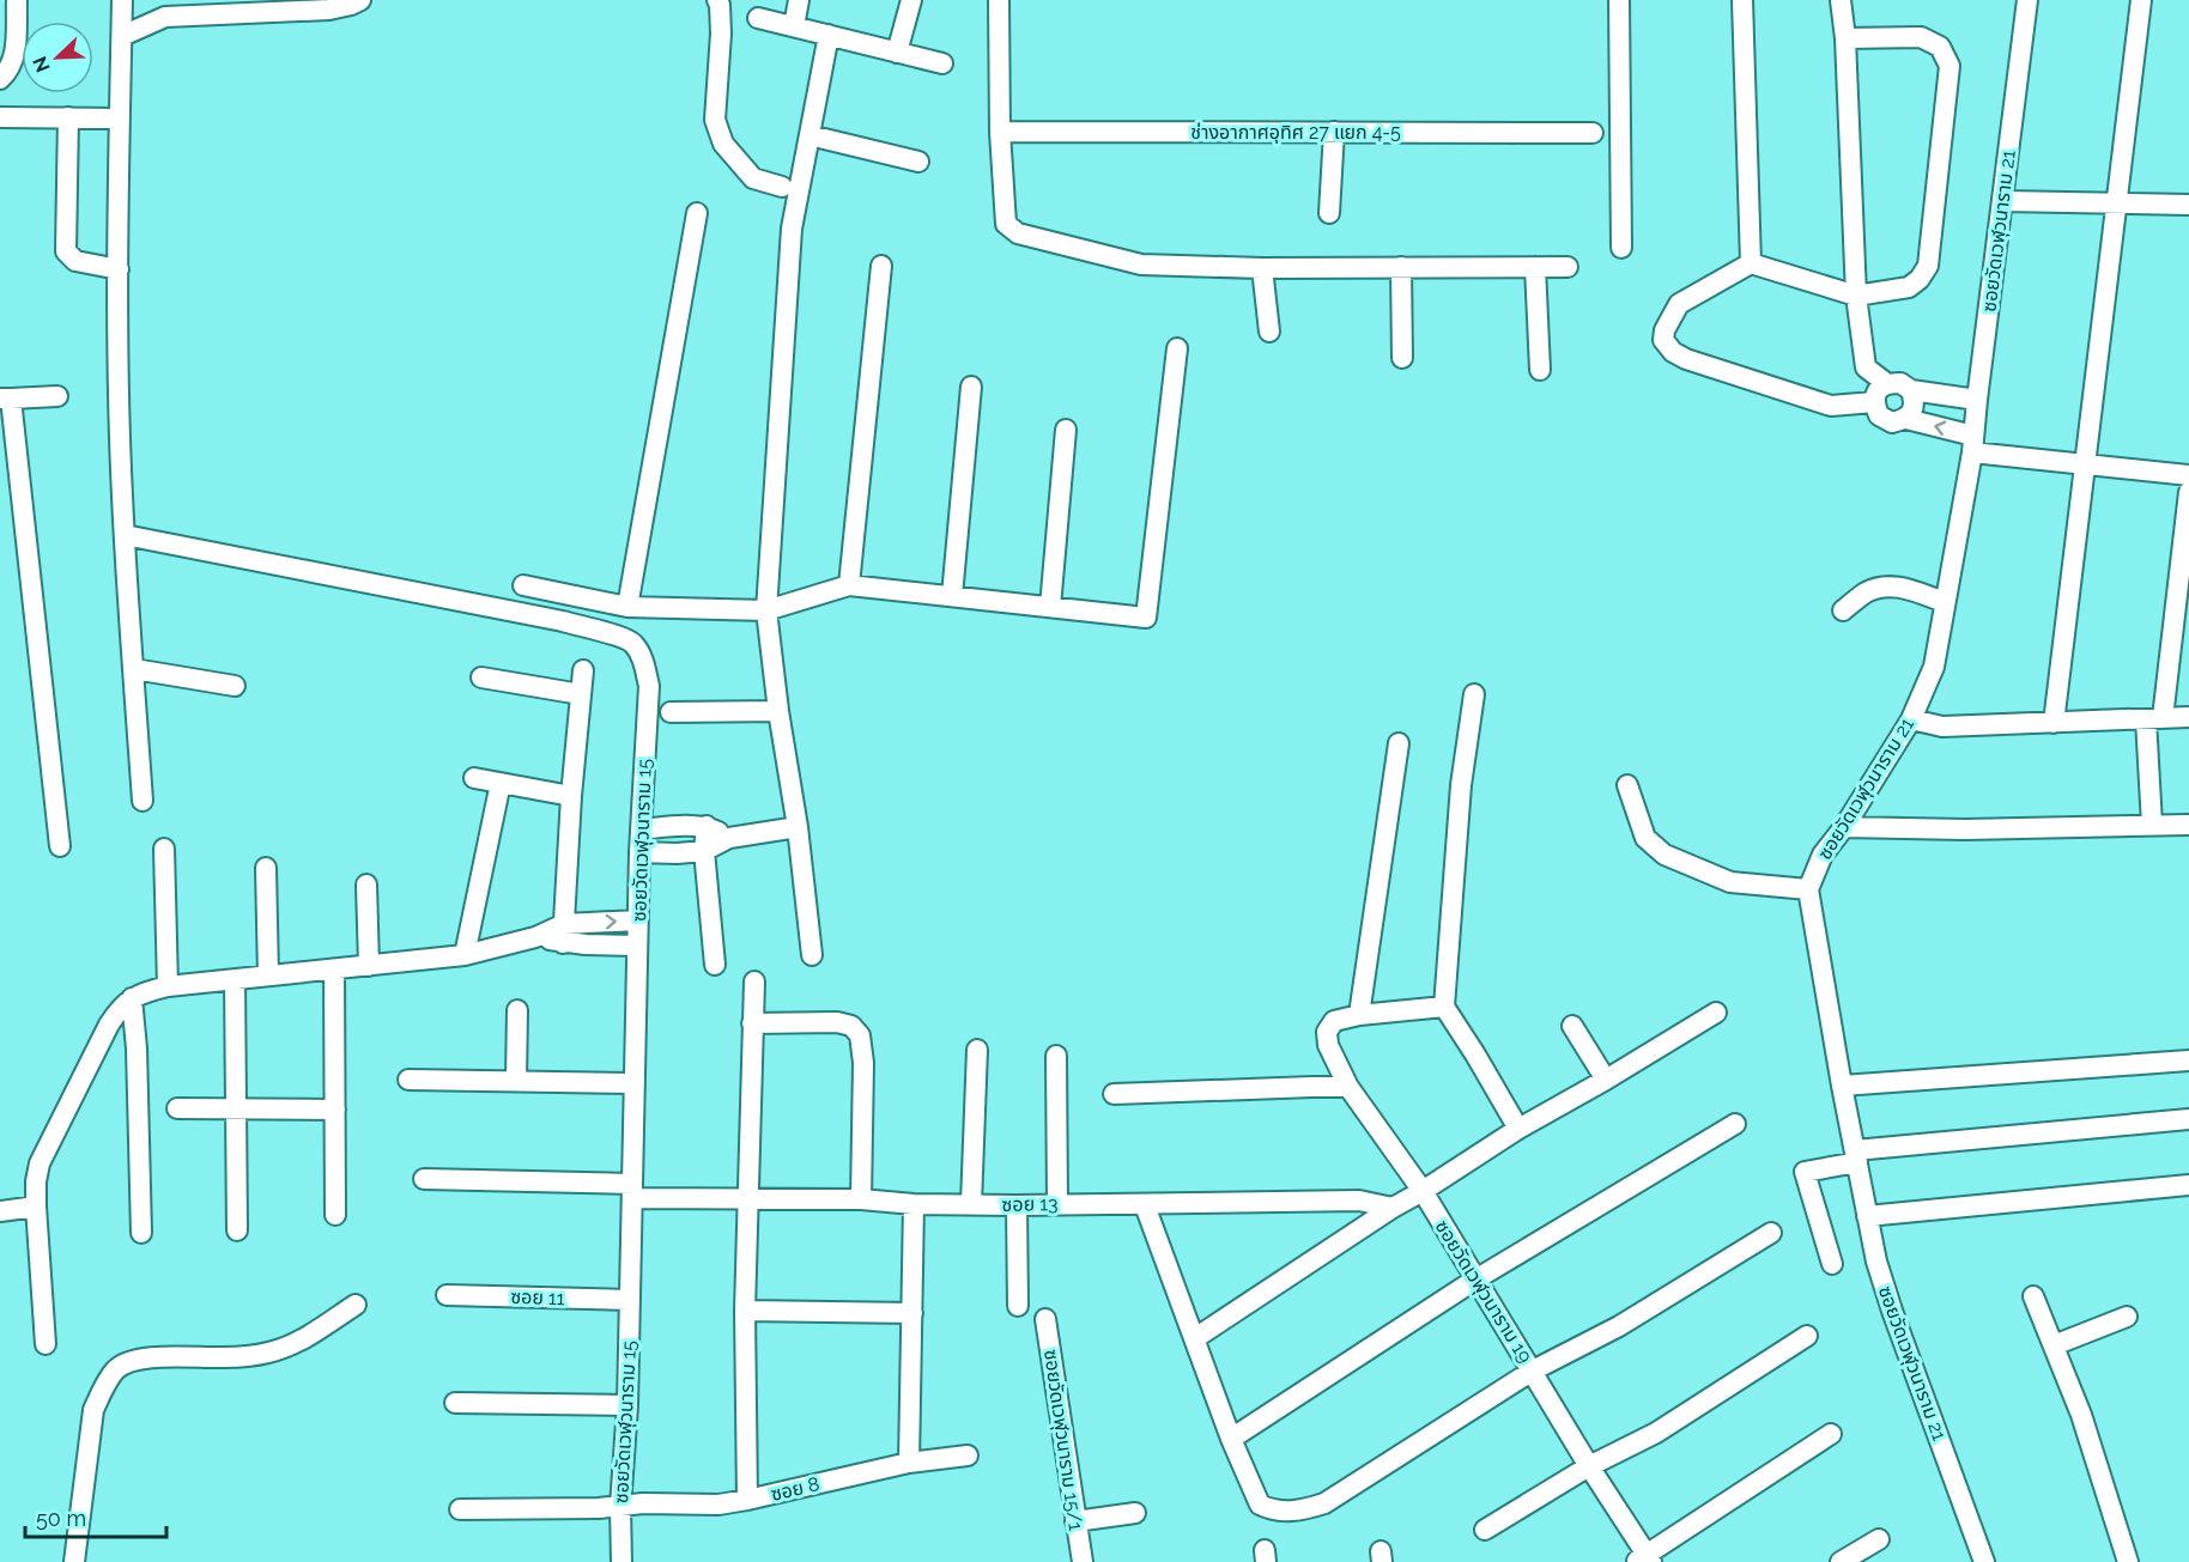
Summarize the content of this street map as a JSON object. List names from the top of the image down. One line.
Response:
{"streets":{"street":["ช่างอากาศอุทิศ 27 แยก 4-5","ซอยวัดเวฬุวนาราม 21","ซอยวัดเวฬุวนาราม 15","ซอย 13","ซอยวัดเวฬุวนาราม 19","ซอย 11","ซอยวัดเวฬุวนาราม 15/1","ซอย 8"]},"crossings":[["ซอยวัดเวฬุวนาราม 15","ซอย 13"],["ซอยวัดเวฬุวนาราม 15","ซอย 11"],["ซอยวัดเวฬุวนาราม 15","ซอย 8"]],"scale_bar":"50 m","north":"bottom left"}
